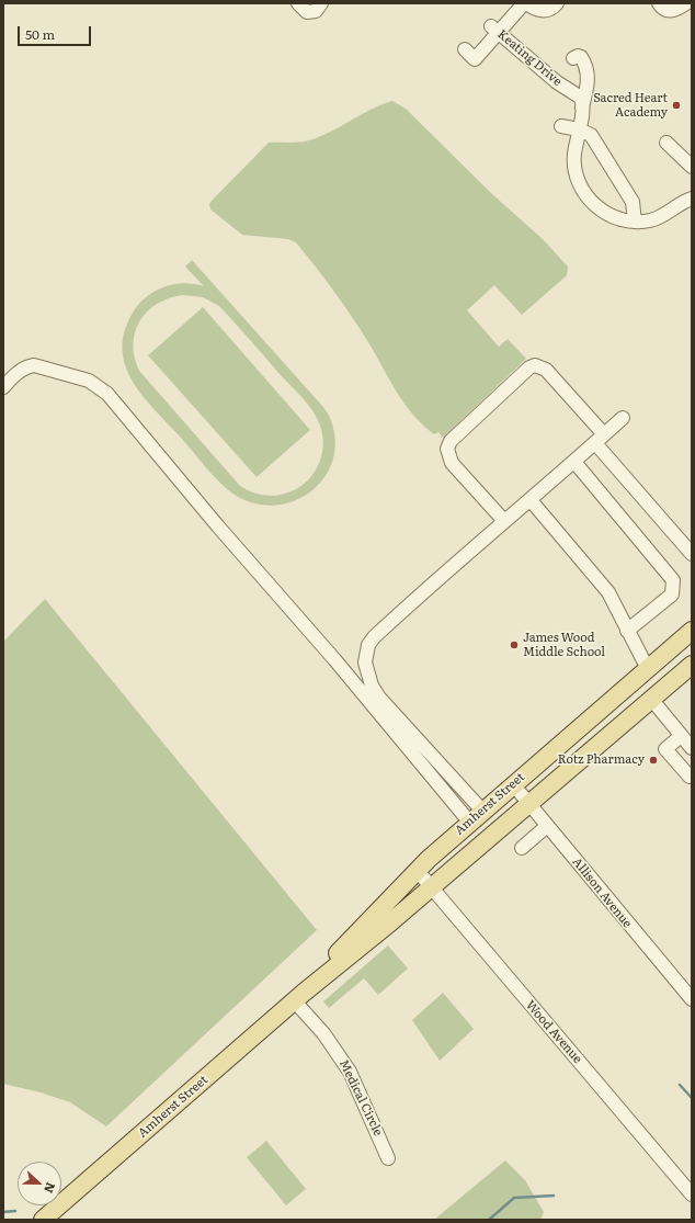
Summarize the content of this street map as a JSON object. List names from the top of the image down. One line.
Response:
{"streets":{"main road":["Amherst Street"],"street":["Keating Drive","Allison Avenue","Wood Avenue","Medical Circle"]},"crossings":[["Amherst Street","Allison Avenue"],["Amherst Street","Wood Avenue"],["Amherst Street","Medical Circle"]],"places":["Sacred Heart Academy","James Wood Middle School","Rotz Pharmacy"],"scale_bar":"50 m","north":"right"}
